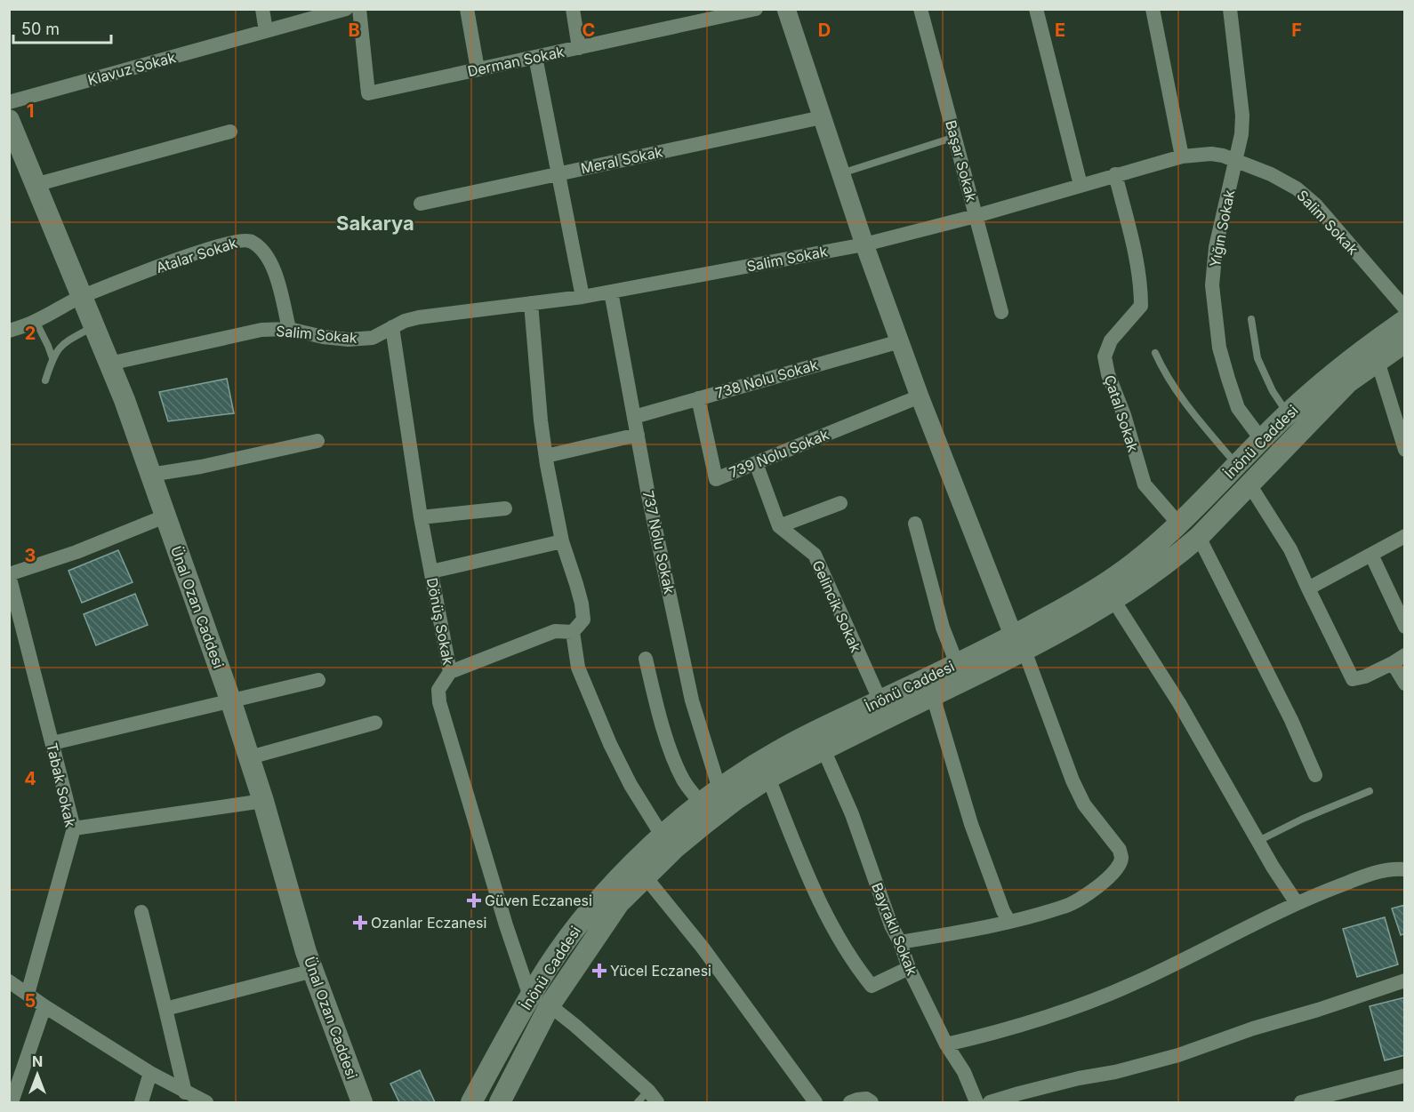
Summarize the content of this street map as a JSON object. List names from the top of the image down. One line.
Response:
{"streets":{"main road":["İnönü Caddesi","Ünal Ozan Caddesi"],"street":["Derman Sokak","Klavuz Sokak","Meral Sokak","Başar Sokak","Salim Sokak","Yığın Sokak","Atalar Sokak","738 Nolu Sokak","Çatal Sokak","739 Nolu Sokak","737 Nolu Sokak","Gelincik Sokak","Dönüş Sokak","Tabak Sokak","Bayraklı Sokak"]},"crossings":[["Başar Sokak","Salim Sokak"],["Salim Sokak","Yığın Sokak"],["Salim Sokak","Atalar Sokak"],["Salim Sokak","Çatal Sokak"],["Salim Sokak","737 Nolu Sokak"],["Salim Sokak","Ünal Ozan Caddesi"],["Salim Sokak","Dönüş Sokak"],["Yığın Sokak","İnönü Caddesi"],["Atalar Sokak","Ünal Ozan Caddesi"],["738 Nolu Sokak","739 Nolu Sokak"],["738 Nolu Sokak","737 Nolu Sokak"],["Çatal Sokak","İnönü Caddesi"],["İnönü Caddesi","737 Nolu Sokak"],["İnönü Caddesi","Gelincik Sokak"],["İnönü Caddesi","Dönüş Sokak"],["İnönü Caddesi","Bayraklı Sokak"]],"districts":["Sakarya"],"places":{"health":["Güven Eczanesi","Ozanlar Eczanesi","Yücel Eczanesi"]},"scale_bar":"50 m","north":"top","grid":{"columns":["B","C","D","E","F"],"rows":["1","2","3","4","5"]}}
